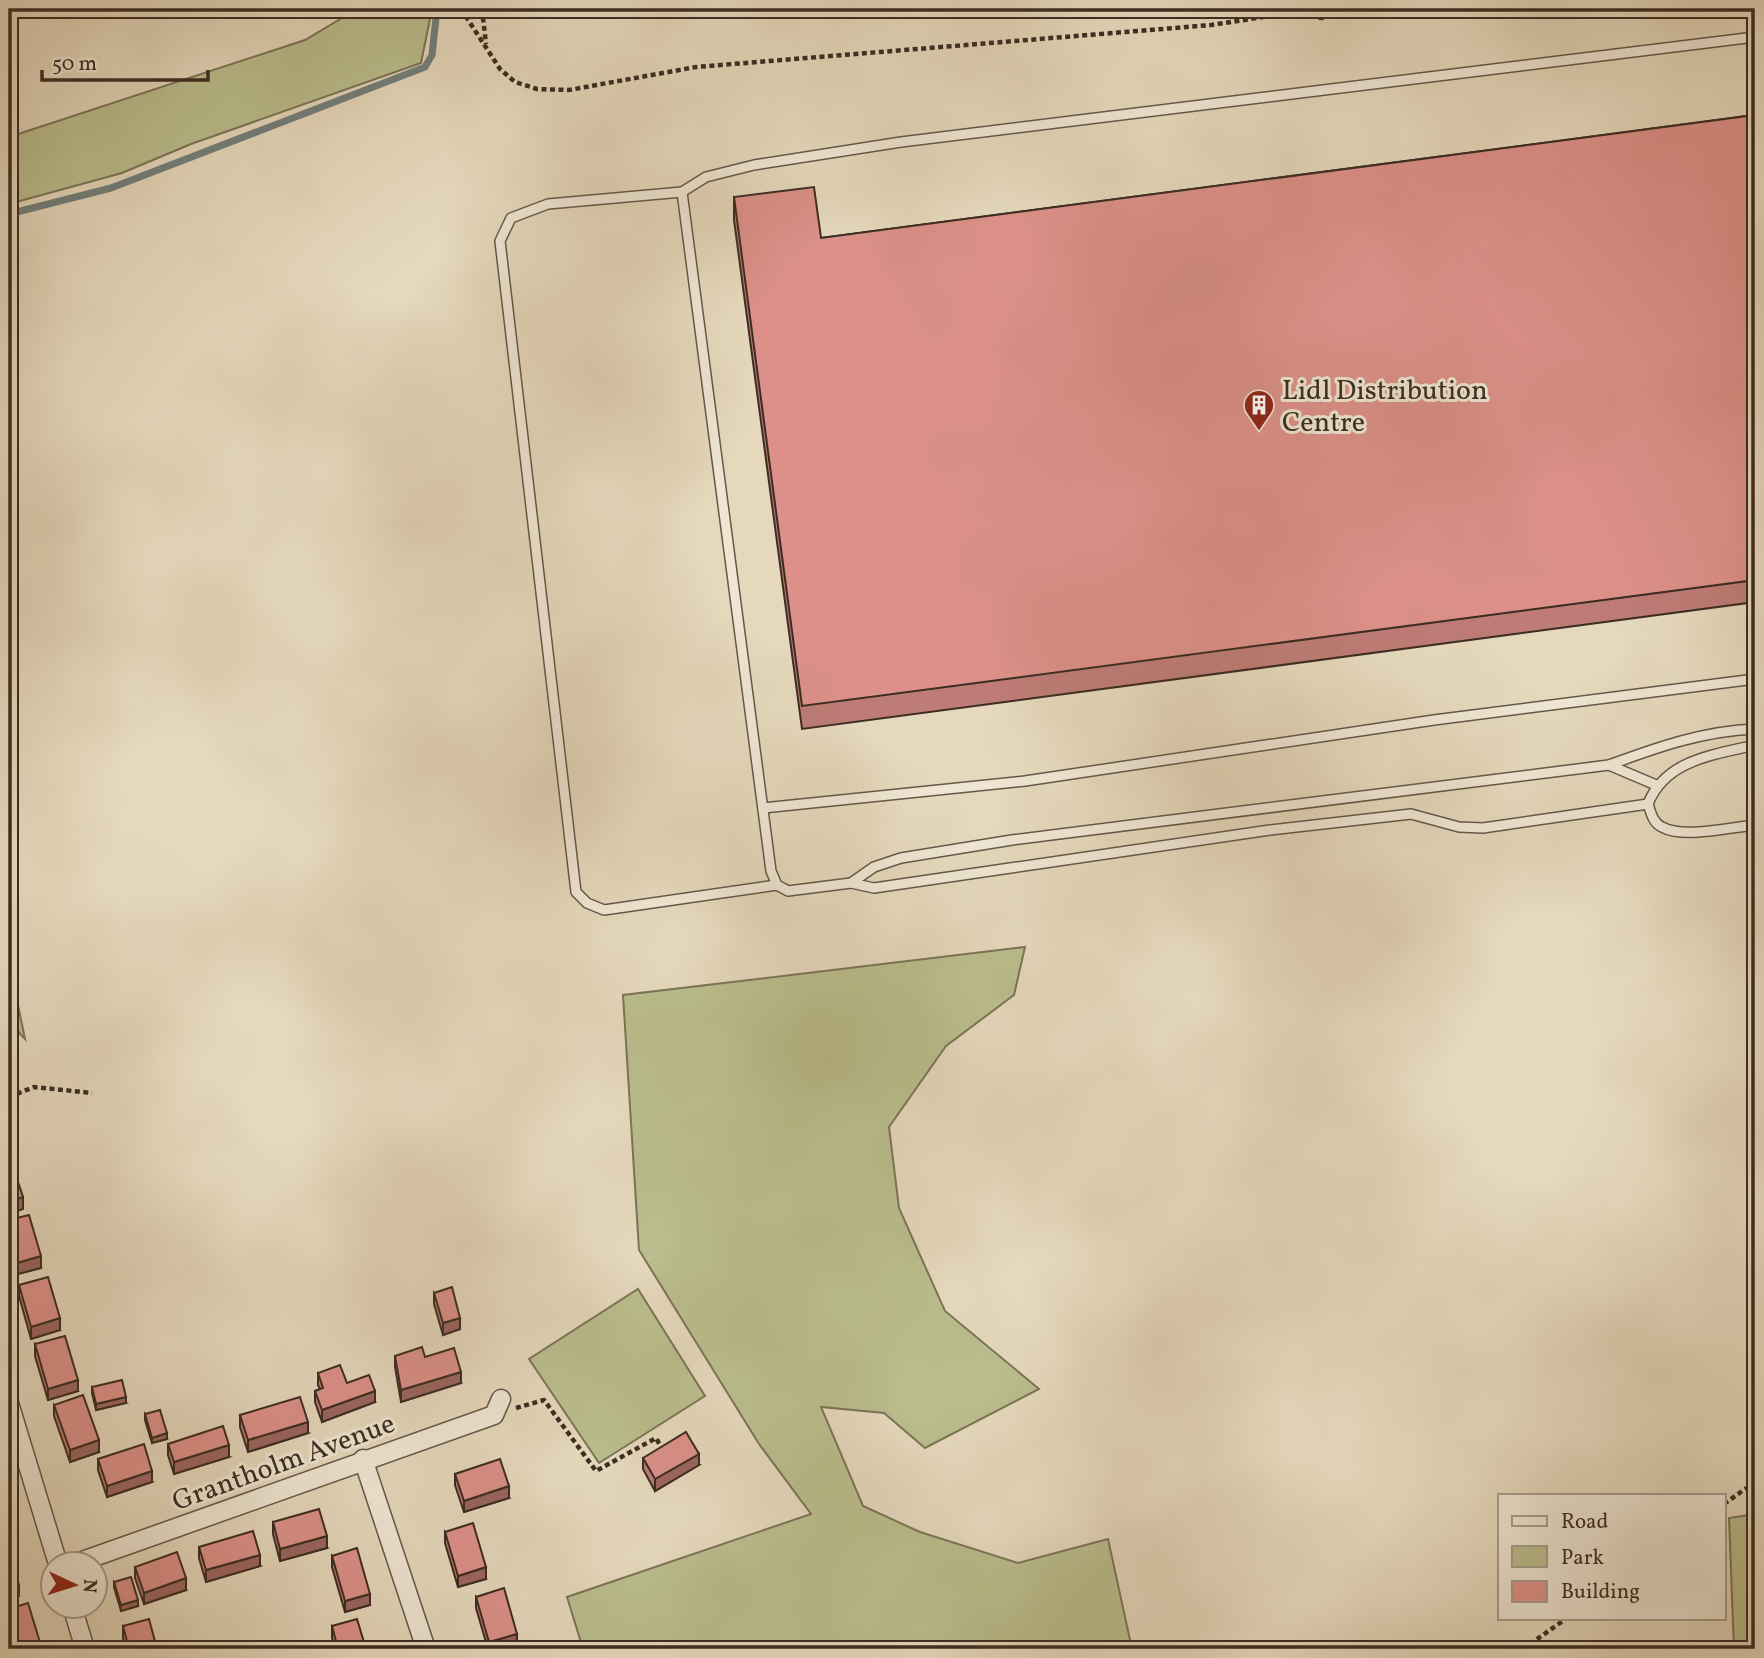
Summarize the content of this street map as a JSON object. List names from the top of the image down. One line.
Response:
{"streets":{"street":["Grantholm Avenue"]},"places":{"building":["Lidl Distribution Centre"]},"legend":["Road","Park","Building"],"scale_bar":"50 m","north":"right"}
